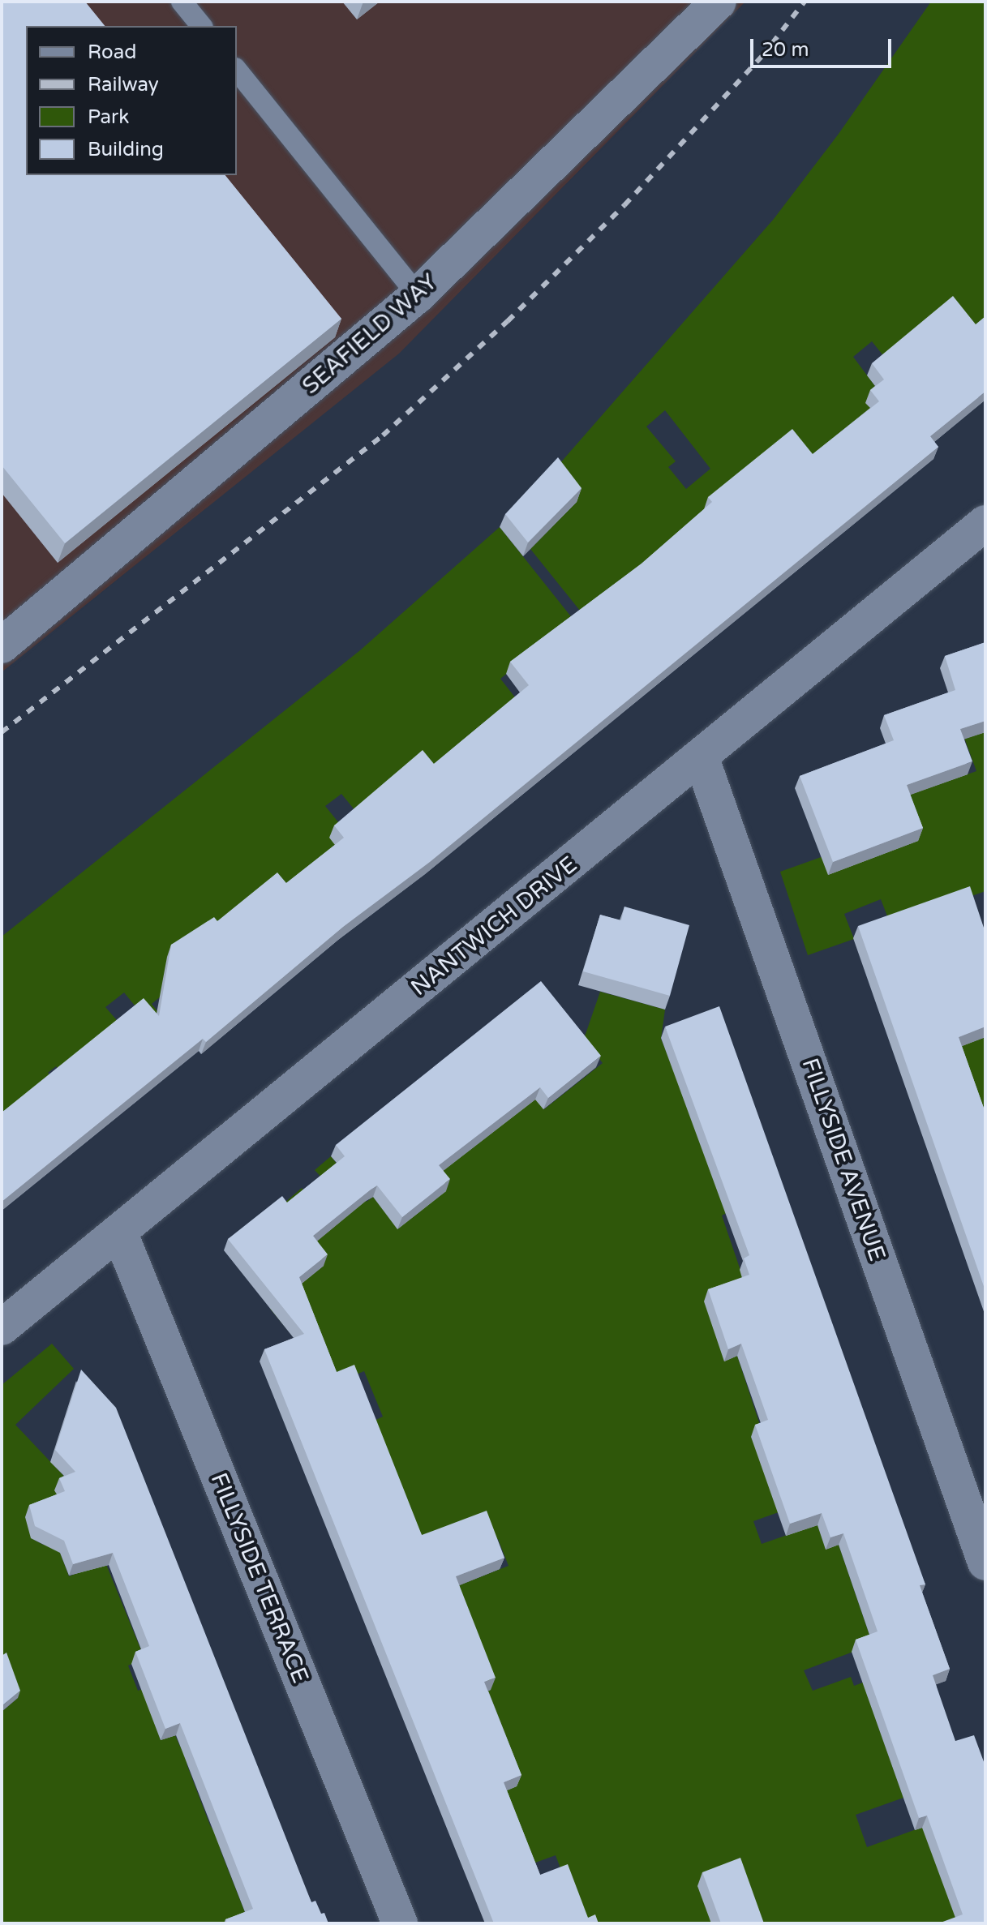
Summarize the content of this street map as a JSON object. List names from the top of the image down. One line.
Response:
{"streets":{"street":["SEAFIELD WAY","NANTWICH DRIVE","FILLYSIDE AVENUE","FILLYSIDE TERRACE"]},"crossings":[["NANTWICH DRIVE","FILLYSIDE AVENUE"],["NANTWICH DRIVE","FILLYSIDE TERRACE"]],"legend":["Road","Railway","Park","Building"],"scale_bar":"20 m"}
